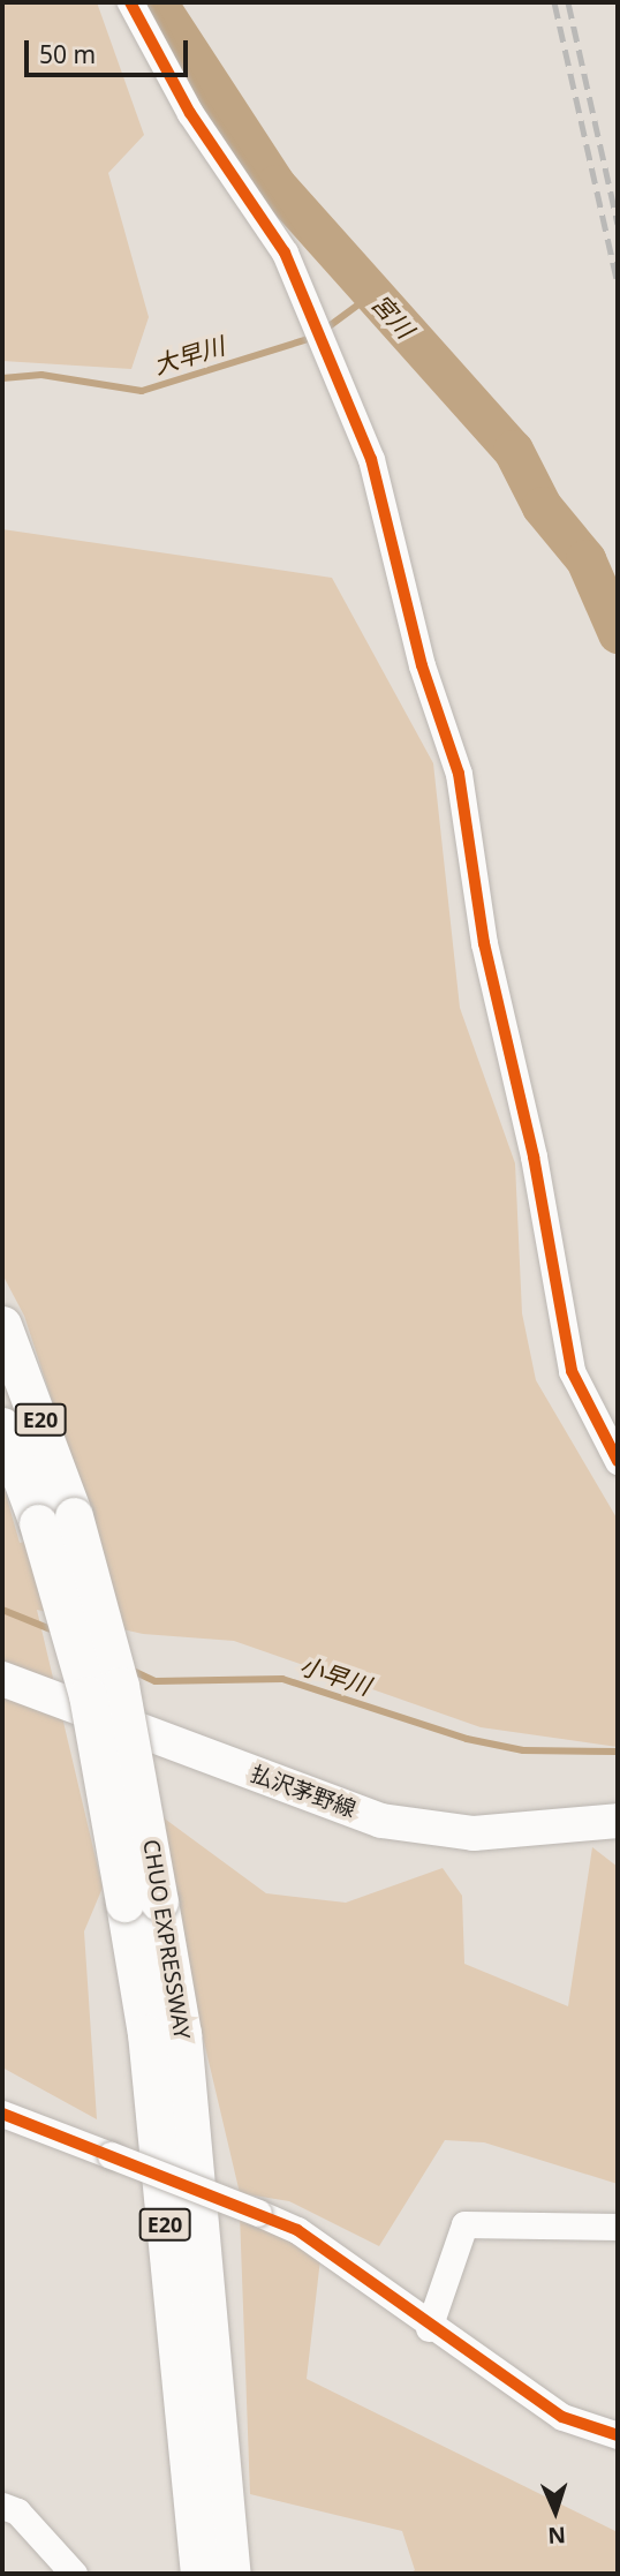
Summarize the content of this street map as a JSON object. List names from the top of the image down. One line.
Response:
{"streets":{"highway":["E20","CHUO EXPRESSWAY"],"main road":["払沢茅野線"]},"water":["宮川","大早川","小早川"],"scale_bar":"50 m","north":"bottom"}
